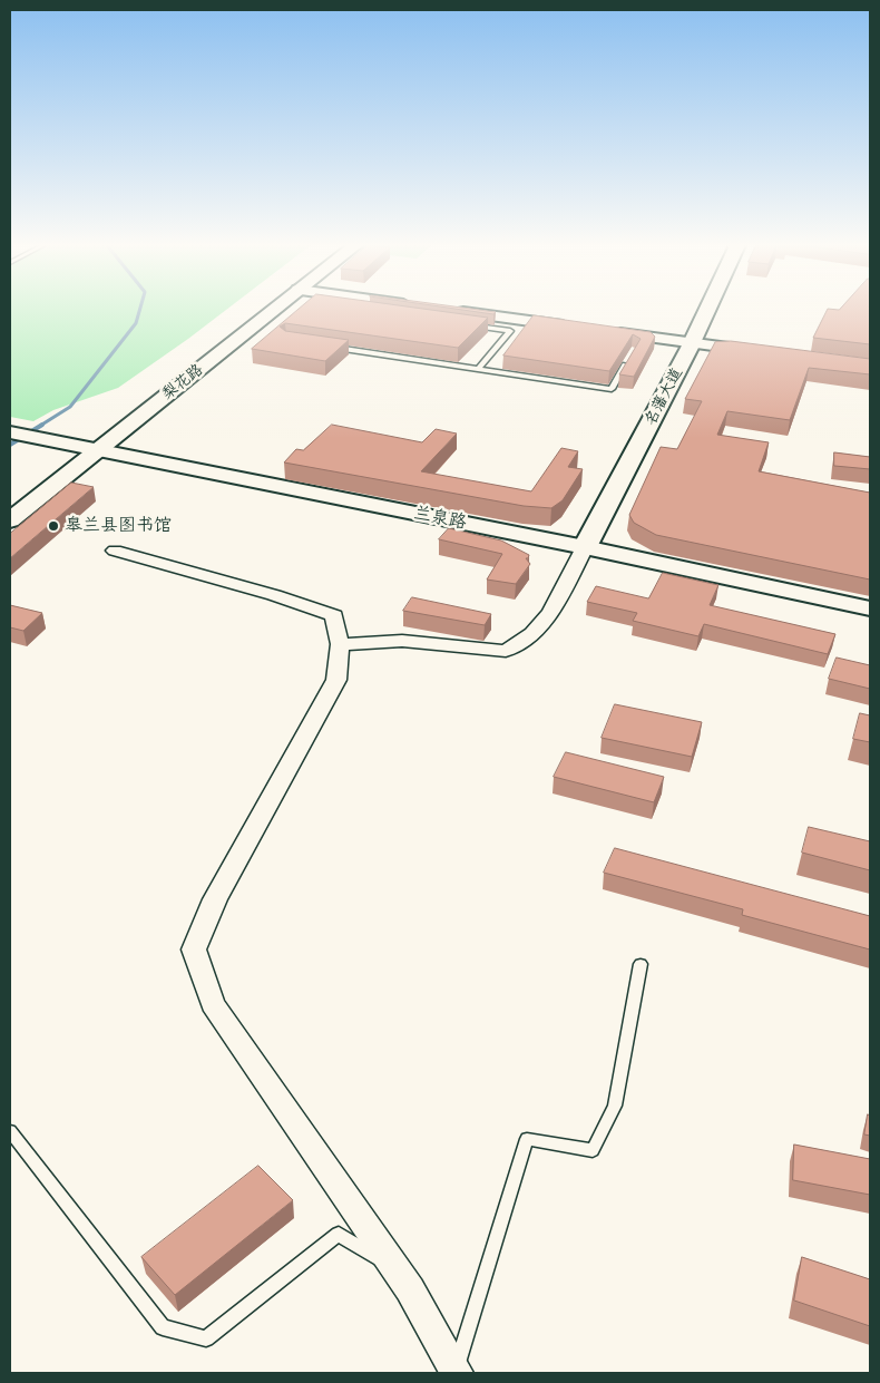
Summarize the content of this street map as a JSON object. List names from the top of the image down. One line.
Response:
{"streets":{"main road":["梨花路","名藩大道"],"street":["兰泉路"]},"crossings":[["梨花路","兰泉路"],["名藩大道","兰泉路"]],"places":["皋兰县图书馆"]}
